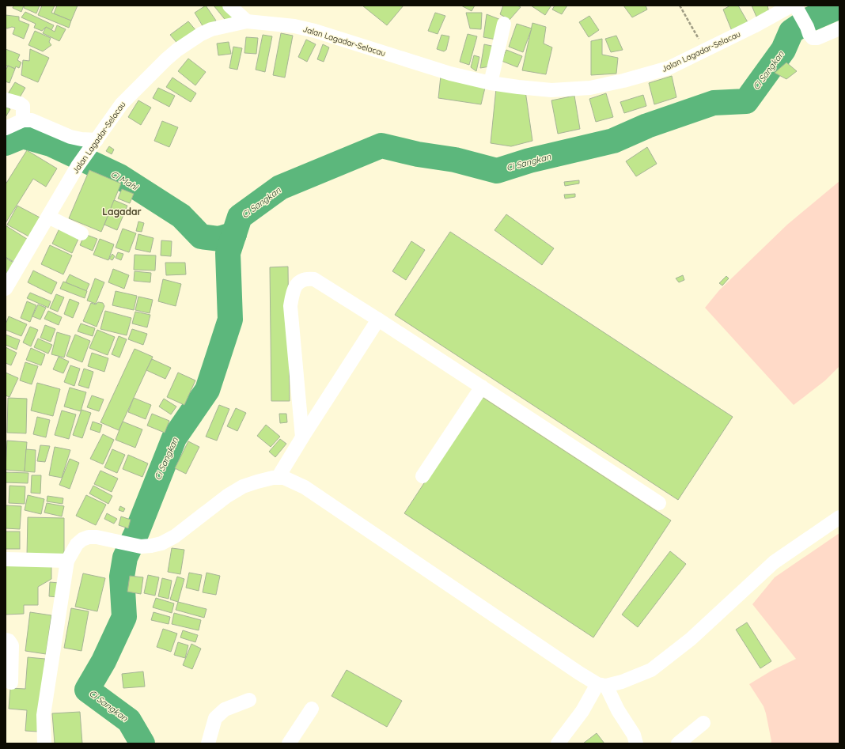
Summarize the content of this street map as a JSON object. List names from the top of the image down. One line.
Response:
{"streets":{"street":["Jalan Lagadar-Selacau"]},"districts":["Lagadar"],"water":["Ci Sangkan","Ci Mahi"]}
